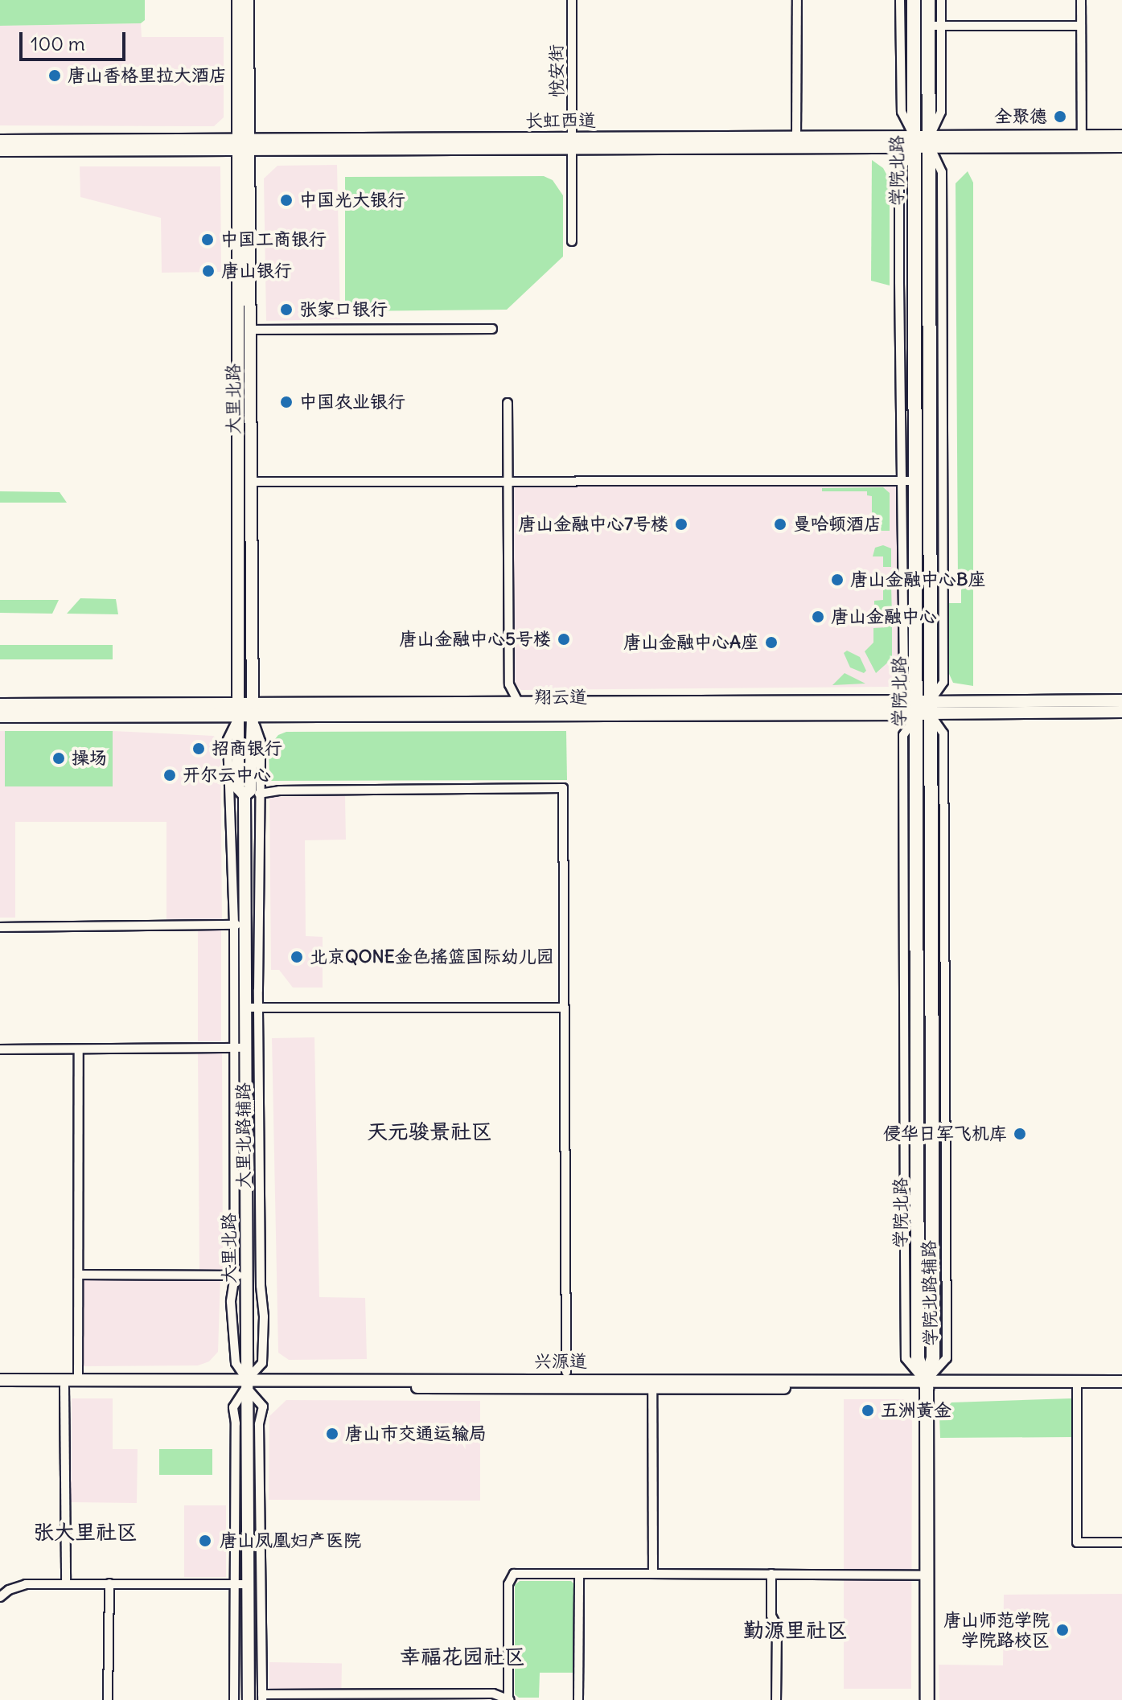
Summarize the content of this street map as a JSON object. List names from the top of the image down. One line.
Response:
{"streets":{"main road":["长虹西道","学院北路","大里北路","翔云道","兴源道"],"street":["悦安街","大里北路辅路","学院北路辅路"]},"crossings":[["悦安街","长虹西道"],["长虹西道","学院北路"],["长虹西道","大里北路"],["学院北路","翔云道"],["学院北路","学院北路辅路"],["学院北路","兴源道"],["大里北路","翔云道"],["大里北路","大里北路辅路"],["大里北路","兴源道"],["翔云道","大里北路辅路"],["翔云道","学院北路辅路"],["大里北路辅路","兴源道"],["学院北路辅路","兴源道"]],"districts":["天元骏景社区","张大里社区","勤源里社区","幸福花园社区"],"places":["唐山香格里拉大酒店","全聚德","中国光大银行","中国工商银行","唐山银行","张家口银行","中国农业银行","唐山金融中心7号楼","曼哈顿酒店","唐山金融中心B座","唐山金融中心","唐山金融中心5号楼","唐山金融中心A座","招商银行","操场","开尔云中心","北京QONE金色摇篮国际幼儿园","侵华日军飞机库","五洲黄金","唐山市交通运输局","唐山凤凰妇产医院","唐山师范学院 学院路校区"],"scale_bar":"100 m"}
